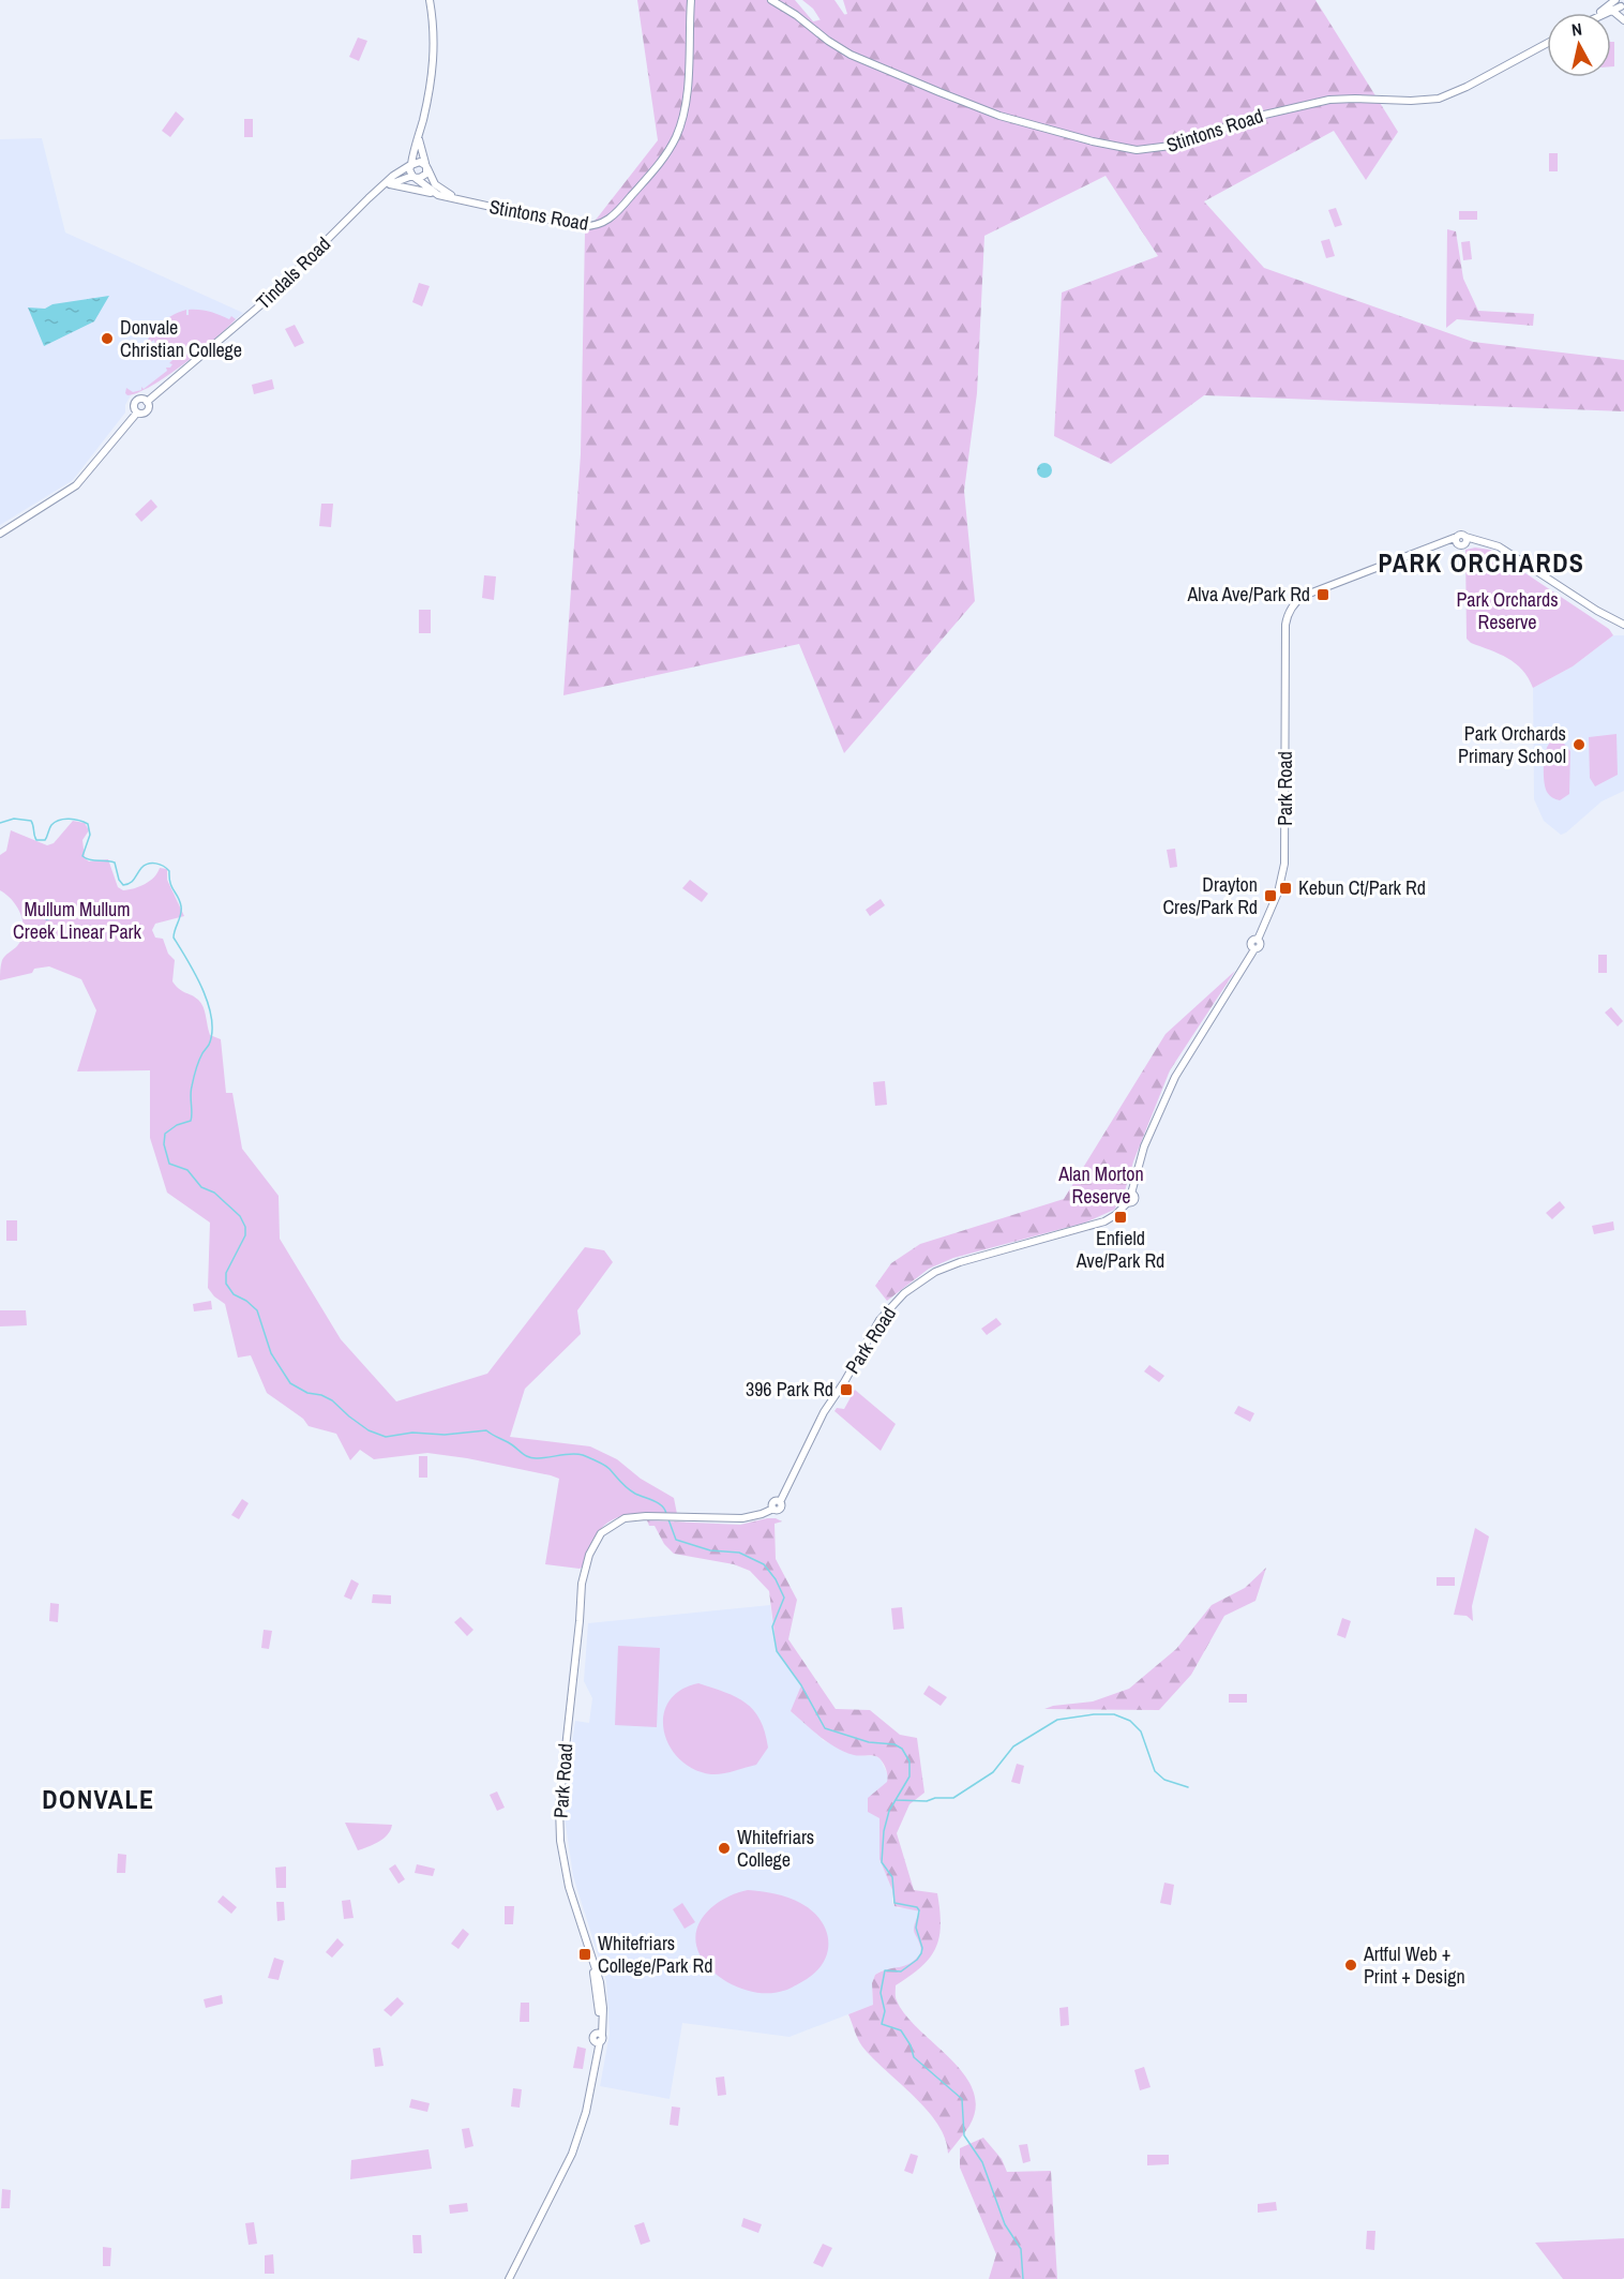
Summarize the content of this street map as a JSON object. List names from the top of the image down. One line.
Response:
{"streets":{"street":["Stintons Road","Tindals Road","Park Road"]},"crossings":[["Stintons Road","Tindals Road"]],"districts":["PARK ORCHARDS","DONVALE"],"parks":["Park Orchards Reserve","Mullum Mullum Creek Linear Park","Alan Morton Reserve"],"places":{"other":["Donvale Christian College","Park Orchards Primary School","Whitefriars College","Artful Web + Print + Design"],"transit":["Alva Ave/Park Rd","Kebun Ct/Park Rd","Drayton Cres/Park Rd","Enfield Ave/Park Rd","396 Park Rd","Whitefriars College/Park Rd"]},"north":"top"}
